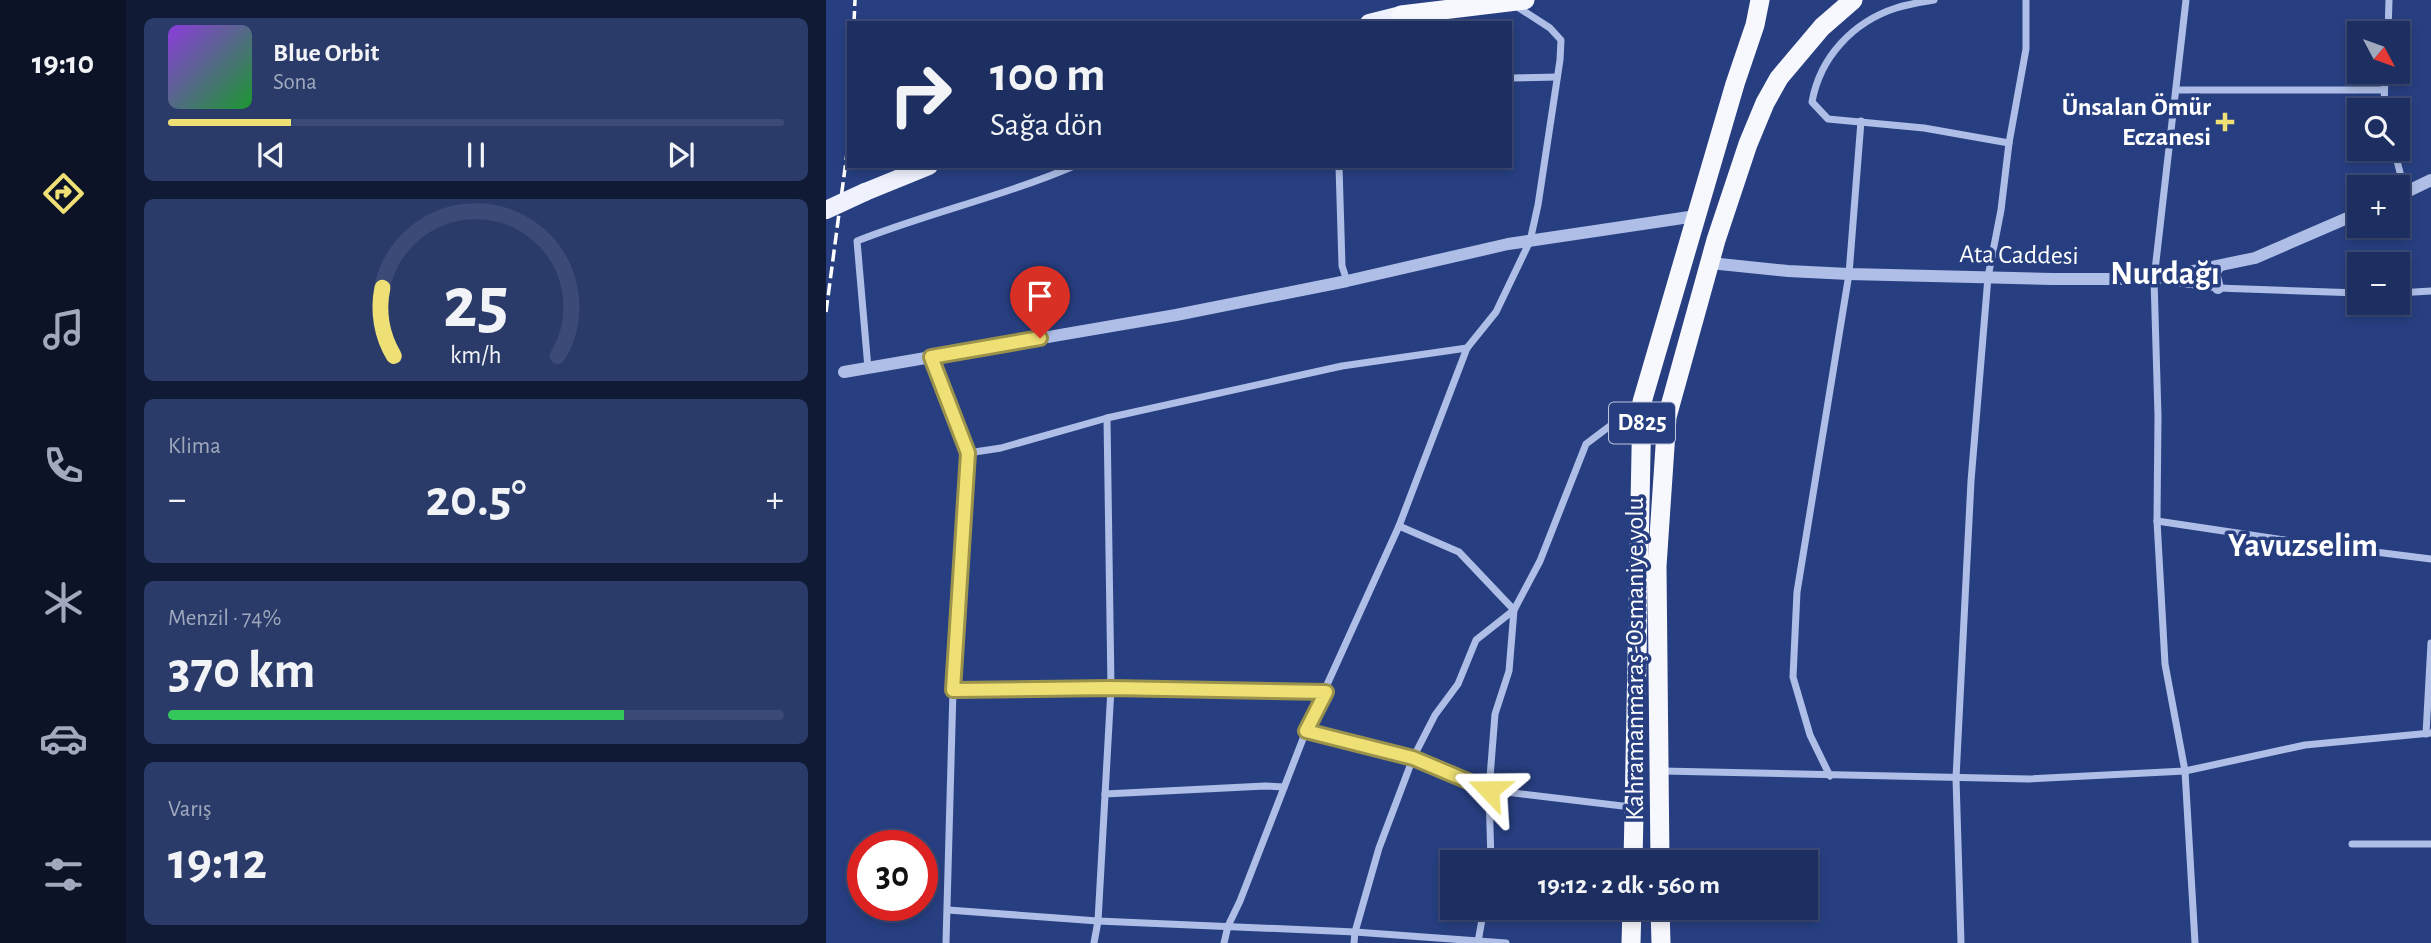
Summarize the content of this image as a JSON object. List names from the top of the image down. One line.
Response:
{"streets":{"highway":["D825","Kahramanmaraş-Osmaniye yolu"],"street":["Ata Caddesi"]},"crossings":[["Ata Caddesi","Kahramanmaraş-Osmaniye yolu"]],"districts":["Nurdağı","Yavuzselim"],"places":{"health":["Ünsalan Ömür Eczanesi"]},"north":"bottom right","page":{"tabs":"19:10","map_buttons":["+","−"],"turn":["100 m","Sağa dön"],"song":["Blue Orbit","Sona"],"tile":["Klima",["Menzil · 74%","370 km"],["Varış","19:12"]],"heat":["−","20.5°","+"],"limit":"30","trip":"19:12 · 2 dk · 560 m","gauge":["25","km/h"]}}
